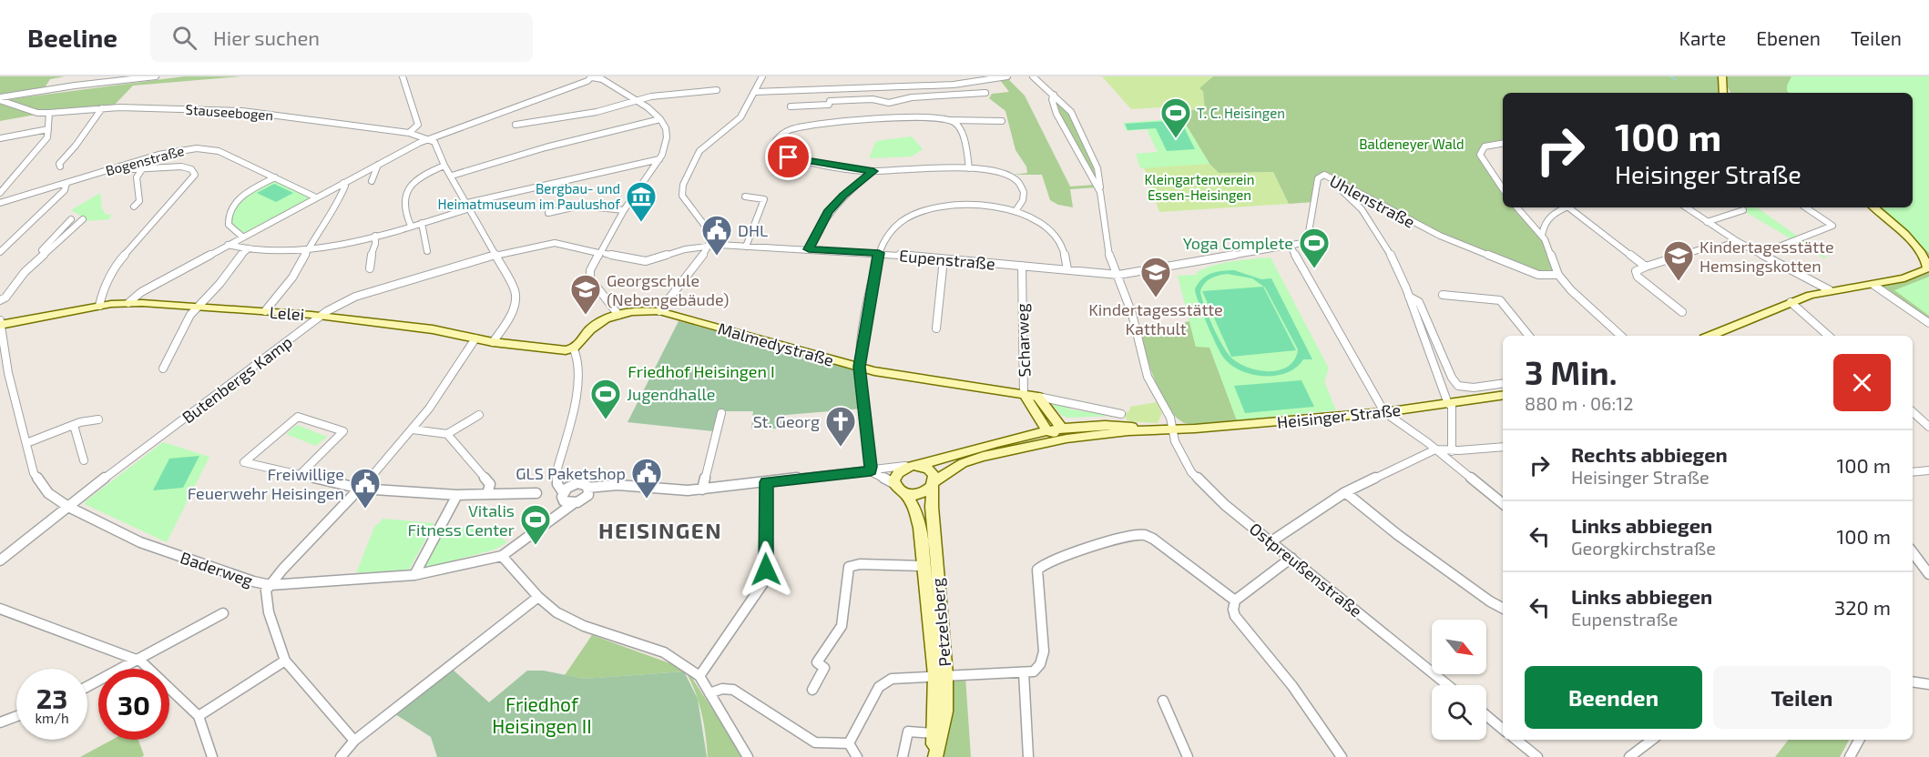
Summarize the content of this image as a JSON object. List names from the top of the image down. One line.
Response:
{"streets":{"main road":["Lelei","Scharweg","Malmedystraße","Heisinger Straße","Petzelsberg"],"street":["Stauseebogen","Bogenstraße","Uhlenstraße","Eupenstraße","Butenbergs Kamp","Baderweg","Ostpreußenstraße"]},"crossings":[["Eupenstraße","Scharweg"],["Eupenstraße","Butenbergs Kamp"],["Eupenstraße","Ostpreußenstraße"],["Lelei","Butenbergs Kamp"],["Lelei","Baderweg"],["Scharweg","Malmedystraße"],["Scharweg","Heisinger Straße"],["Butenbergs Kamp","Baderweg"],["Heisinger Straße","Ostpreußenstraße"],["Heisinger Straße","Petzelsberg"]],"districts":["HEISINGEN"],"parks":["Baldeneyer Wald","Kleingartenverein Essen-Heisingen","Friedhof Heisingen I","Friedhof Heisingen II"],"places":{"sports":["T. C. Heisingen","Yoga Complete","Jugendhalle","Vitalis Fitness Center"],"museum":["Bergbau- und Heimatmuseum im Paulushof"],"public building":["DHL","GLS Paketshop","Freiwillige Feuerwehr Heisingen"],"school or university":["Kindertagesstätte Hemsingskotten","Kindertagesstätte Katthult","Georgschule (Nebengebäude)"],"church":["St. Georg"]},"north":"bottom right","page":{"header":"Beeline","search":"Hier suchen","nav":["Karte","Ebenen","Teilen"],"turn":["100 m","Heisinger Straße"],"heading":["3 Min.","880 m · 06:12"],"list":[{"name":"Rechts abbiegen","note":"Heisinger Straße","value":"100 m"},{"name":"Links abbiegen","note":"Georgkirchstraße","value":"100 m"},{"name":"Links abbiegen","note":"Eupenstraße","value":"320 m"}],"buttons":["Beenden","Teilen"],"speed":"23 km/h","limit":"30"}}
